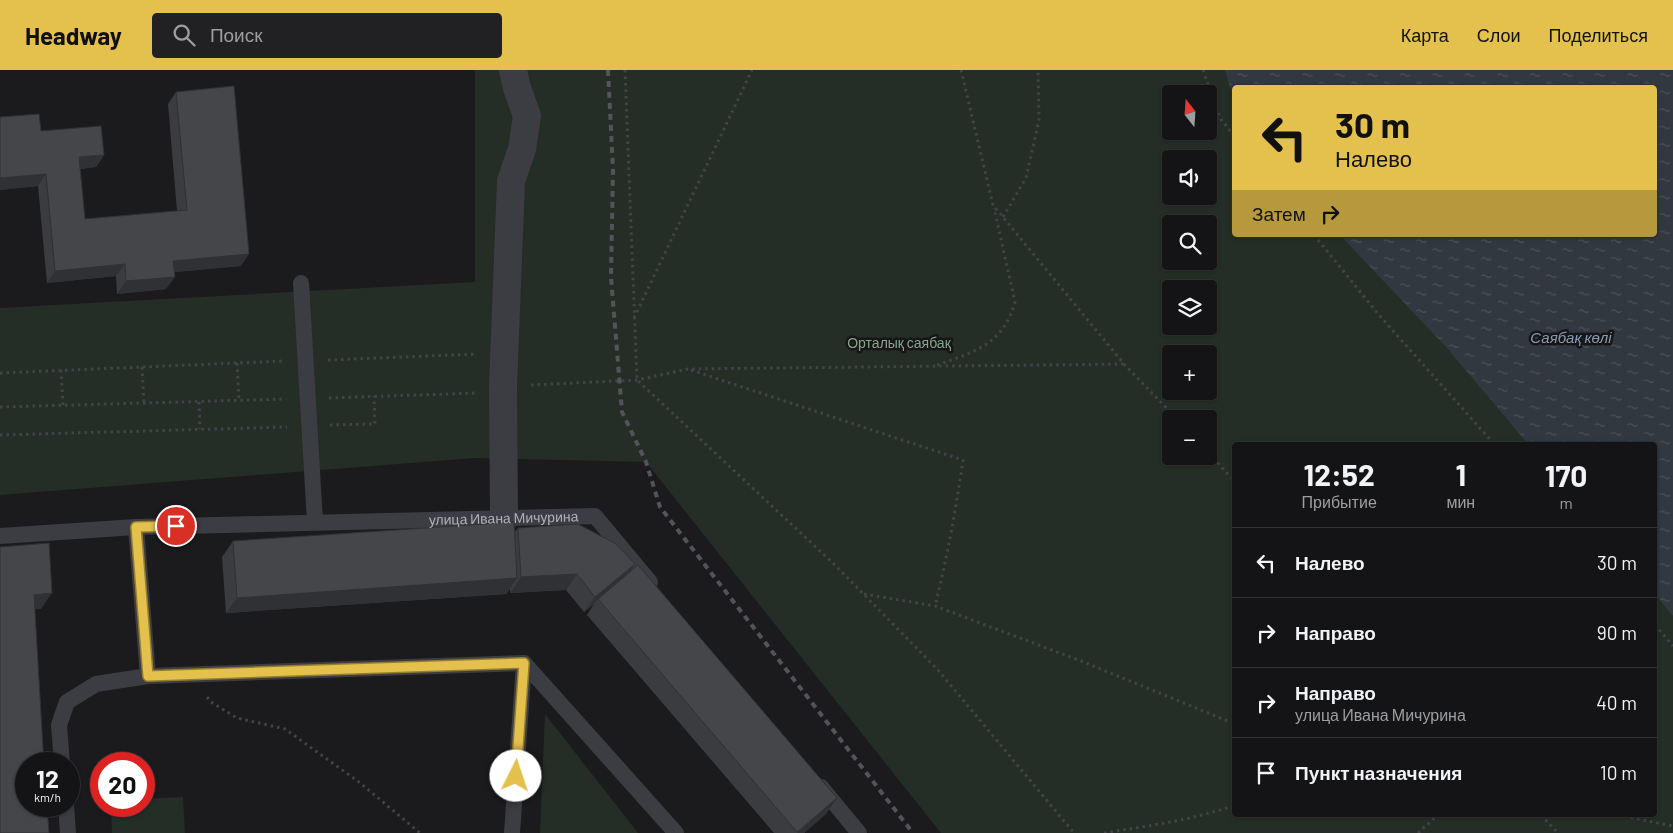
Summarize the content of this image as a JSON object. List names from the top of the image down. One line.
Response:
{"streets":{"lane":["улица Ивана Мичурина"]},"water":["Саябақ көлі"],"parks":["Орталық саябақ"],"north":"top","page":{"header":"Headway","search":"Поиск","nav":["Карта","Слои","Поделиться"],"map_buttons":["+","−"],"turn":["30 m","Налево"],"then":"Затем","eta":["12:52","Прибытие","1","мин","170","m"],"list":[{"name":"Налево","value":"30 m"},{"name":"Направо","value":"90 m"},{"name":"Направо","note":"улица Ивана Мичурина","value":"40 m"},{"name":"Пункт назначения","value":"10 m"}],"speed":"12 km/h","limit":"20"}}
